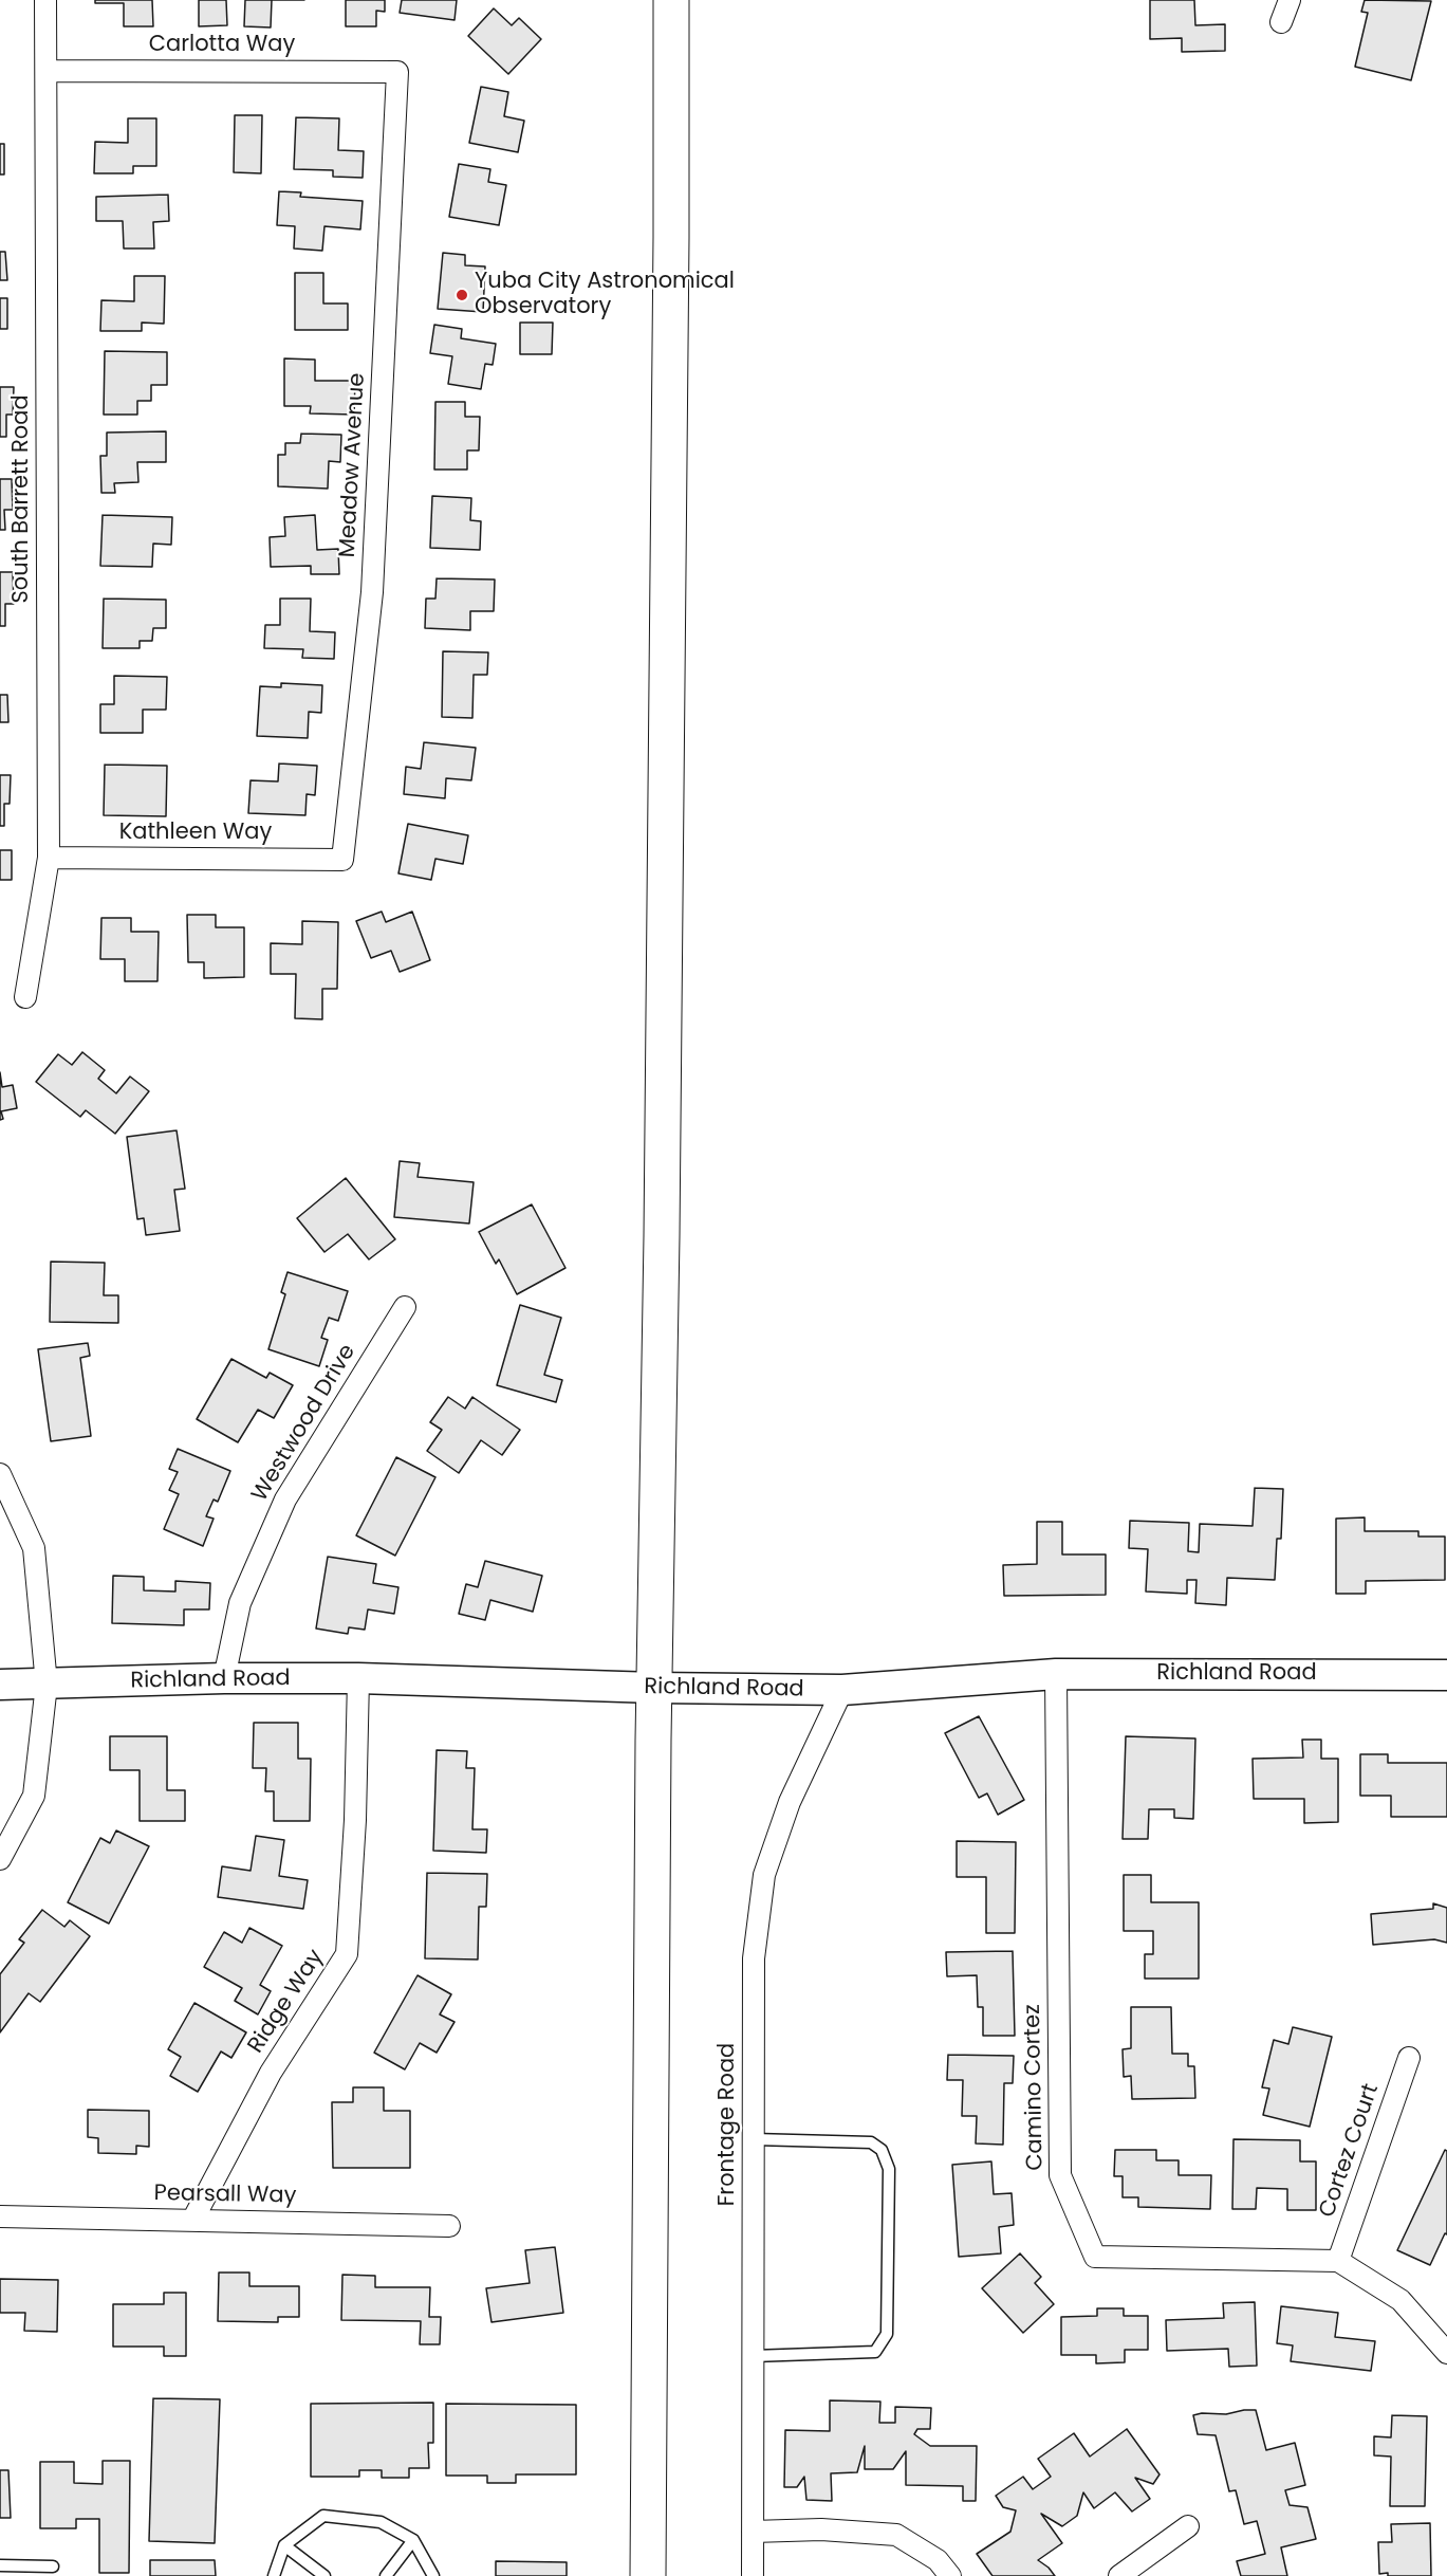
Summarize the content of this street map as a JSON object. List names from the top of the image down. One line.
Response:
{"streets":{"street":["Carlotta Way","Meadow Avenue","South Barrett Road","Kathleen Way","Westwood Drive","Richland Road","Ridge Way","Camino Cortez","Frontage Road","Cortez Court","Pearsall Way"]},"crossings":[["Carlotta Way","Meadow Avenue"],["Carlotta Way","South Barrett Road"],["Meadow Avenue","Kathleen Way"],["South Barrett Road","Kathleen Way"],["Westwood Drive","Richland Road"],["Richland Road","Ridge Way"],["Richland Road","Camino Cortez"],["Richland Road","Frontage Road"],["Ridge Way","Pearsall Way"],["Camino Cortez","Cortez Court"]],"places":["Yuba City Astronomical Observatory"]}
